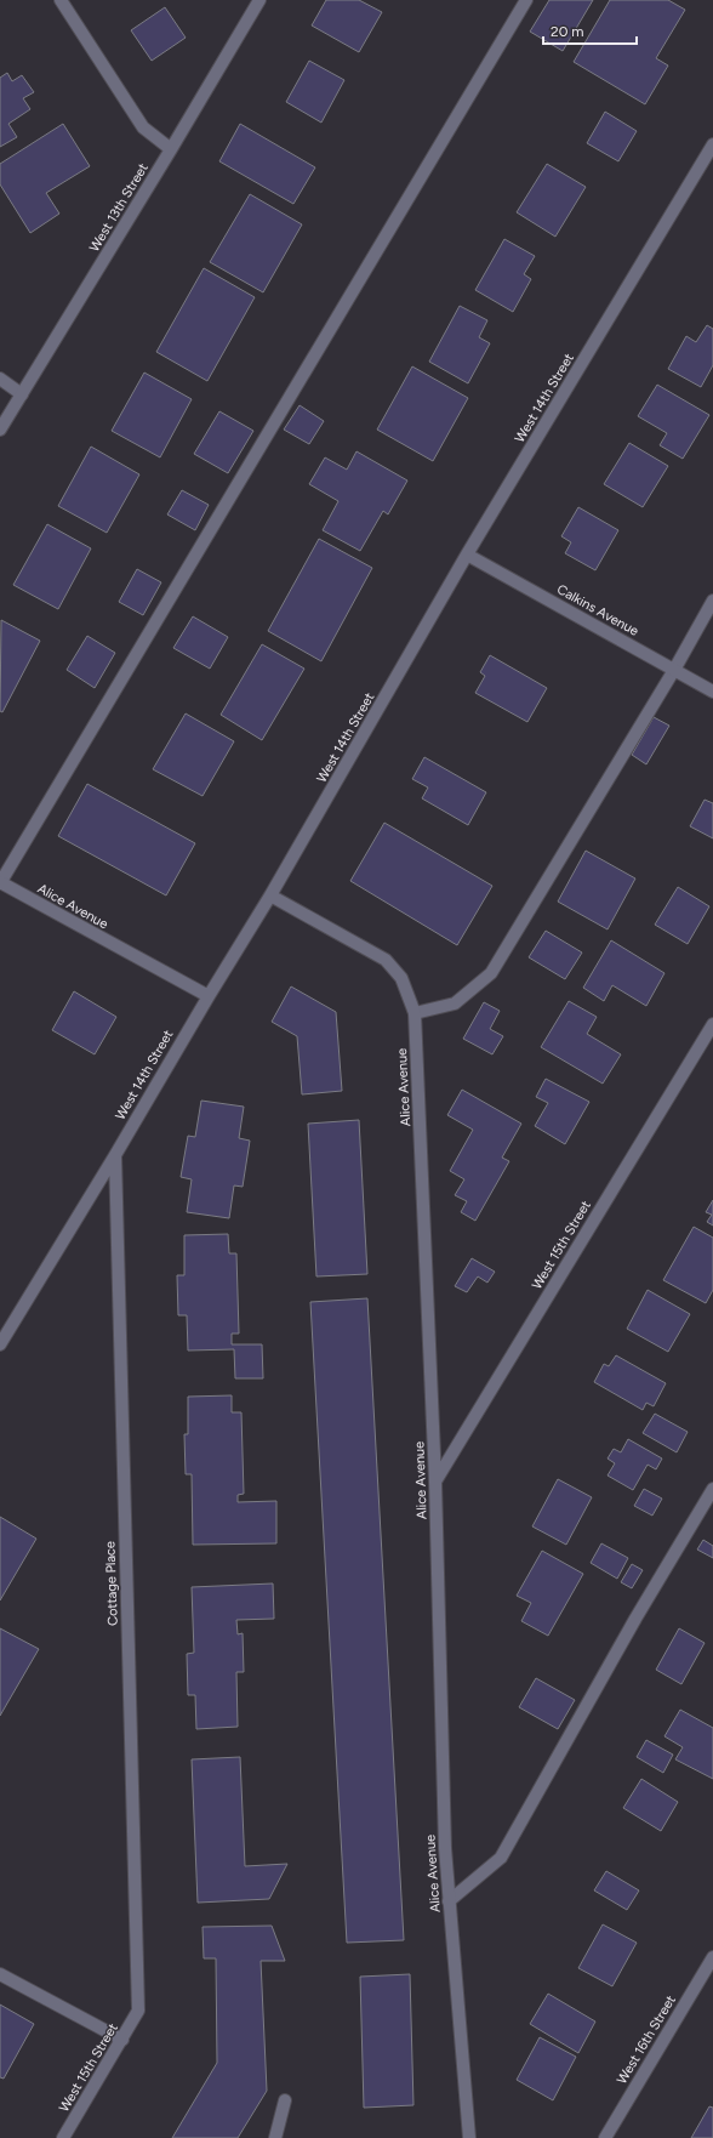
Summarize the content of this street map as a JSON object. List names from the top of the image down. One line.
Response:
{"streets":{"street":["West 13th Street","West 14th Street","Calkins Avenue","Alice Avenue","West 15th Street","Cottage Place","West 16th Street"]},"crossings":[["West 14th Street","Calkins Avenue"],["West 14th Street","Alice Avenue"],["West 14th Street","Cottage Place"],["Alice Avenue","West 15th Street"],["West 15th Street","Cottage Place"]],"scale_bar":"20 m"}
